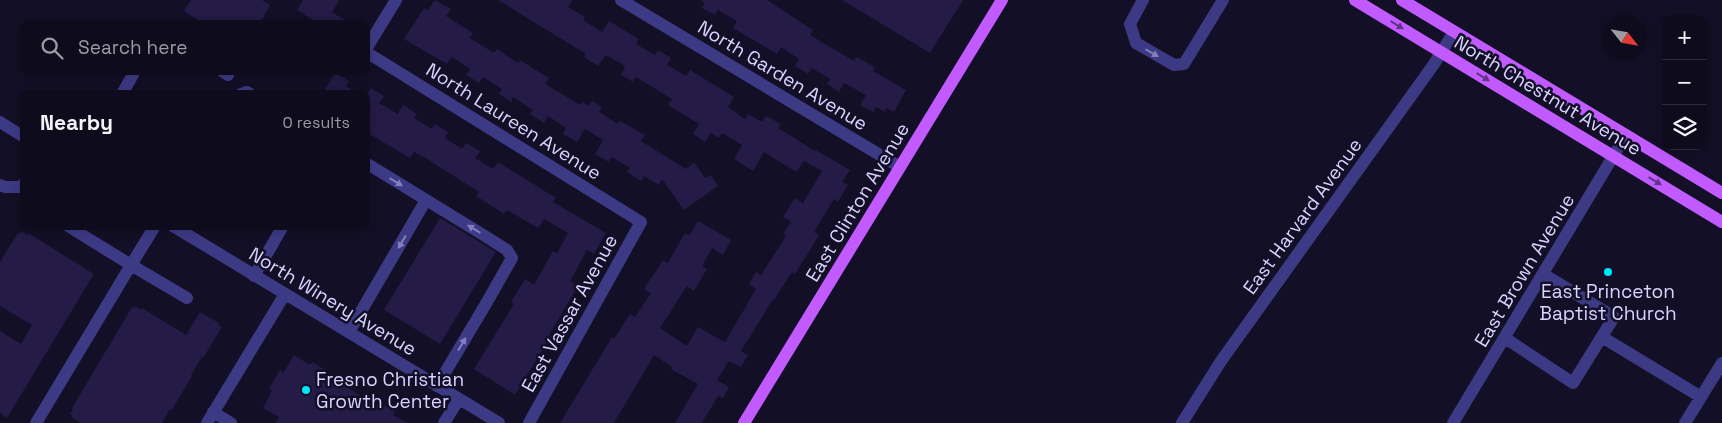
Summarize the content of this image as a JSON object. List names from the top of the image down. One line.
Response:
{"streets":{"main road":["North Chestnut Avenue","East Clinton Avenue"],"street":["North Garden Avenue","North Laureen Avenue","East Harvard Avenue","East Brown Avenue","North Winery Avenue","East Vassar Avenue"]},"crossings":[["North Garden Avenue","East Clinton Avenue"],["North Chestnut Avenue","East Harvard Avenue"],["North Chestnut Avenue","East Brown Avenue"],["North Laureen Avenue","East Vassar Avenue"]],"places":["East Princeton Baptist Church","Fresno Christian Growth Center"],"north":"bottom right","page":{"map_buttons":["+","−"],"search":"Search here","heading":["Nearby","0 results"]}}
